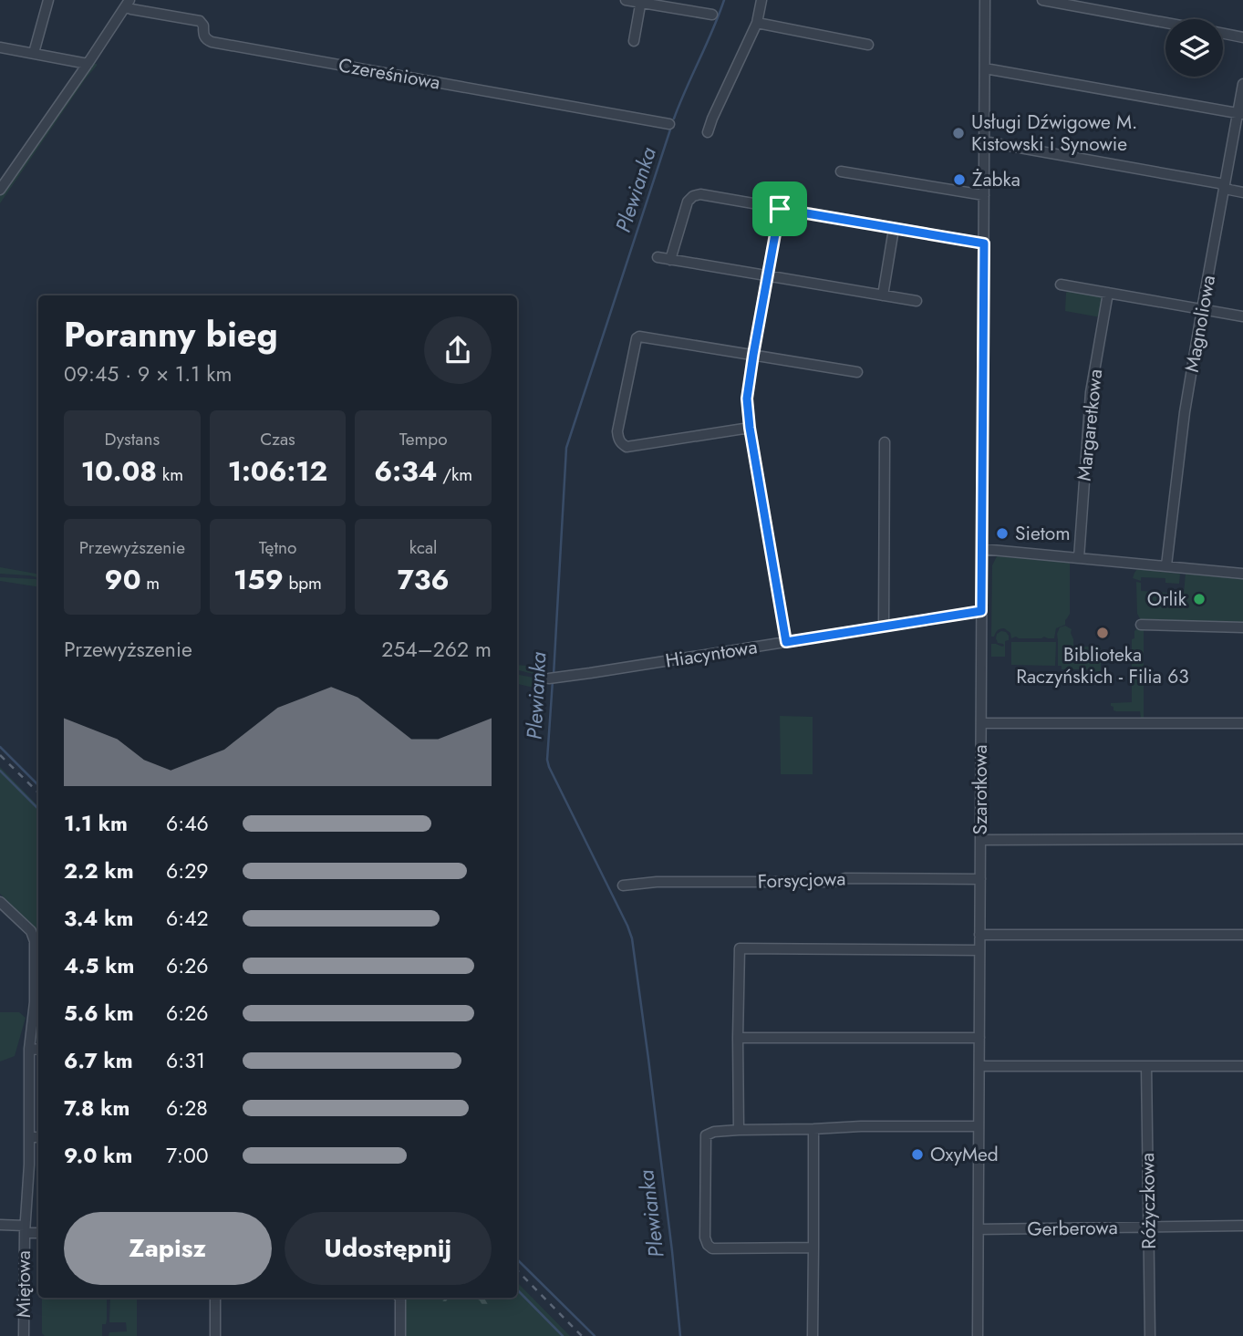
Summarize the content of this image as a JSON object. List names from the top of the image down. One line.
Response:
{"streets":{"street":["Czereśniowa","Magnoliowa","Margaretkowa","Hiacyntowa","Szarotkowa","Forsycjowa","Różyczkowa","Gerberowa","Miętowa"]},"crossings":[["Hiacyntowa","Szarotkowa"],["Szarotkowa","Forsycjowa"],["Szarotkowa","Gerberowa"],["Różyczkowa","Gerberowa"]],"water":["Plewianka"],"places":["Usługi Dźwigowe M. Kistowski i Synowie","Żabka","Sietom","Orlik","Biblioteka Raczyńskich - Filia 63","OxyMed"],"page":{"heading":["Poranny bieg","09:45 · 9 × 1.1 km"],"stats":[["Dystans","10.08 km"],["Czas","1:06:12"],["Tempo","6:34 /km"],["Przewyższenie","90 m"],["Tętno","159 bpm"],["kcal","736"]],"chart":["Przewyższenie","254–262 m"],"list":[{"name":"1.1 km","note":"6:46"},{"name":"2.2 km","note":"6:29"},{"name":"3.4 km","note":"6:42"},{"name":"4.5 km","note":"6:26"},{"name":"5.6 km","note":"6:26"},{"name":"6.7 km","note":"6:31"},{"name":"7.8 km","note":"6:28"},{"name":"9.0 km","note":"7:00"}],"buttons":["Zapisz","Udostępnij"]}}
